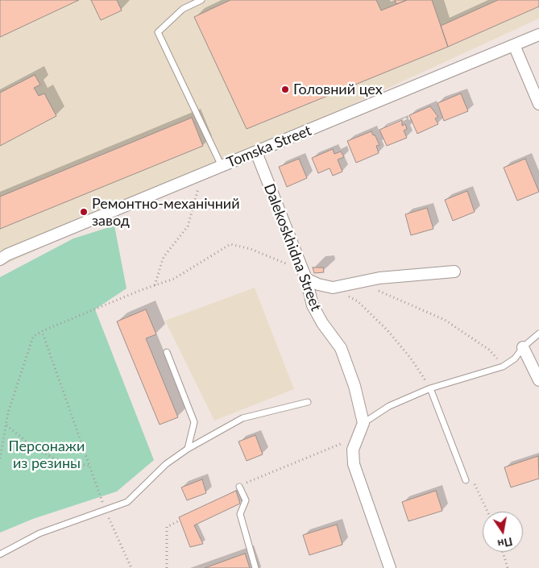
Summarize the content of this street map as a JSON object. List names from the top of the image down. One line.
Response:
{"streets":{"street":["Tomska Street","Dalekoskhidna Street"]},"crossings":[["Tomska Street","Dalekoskhidna Street"]],"parks":["Персонажи из резины"],"places":["Головний цех","Ремонтно-механічний завод"],"north":"bottom"}
